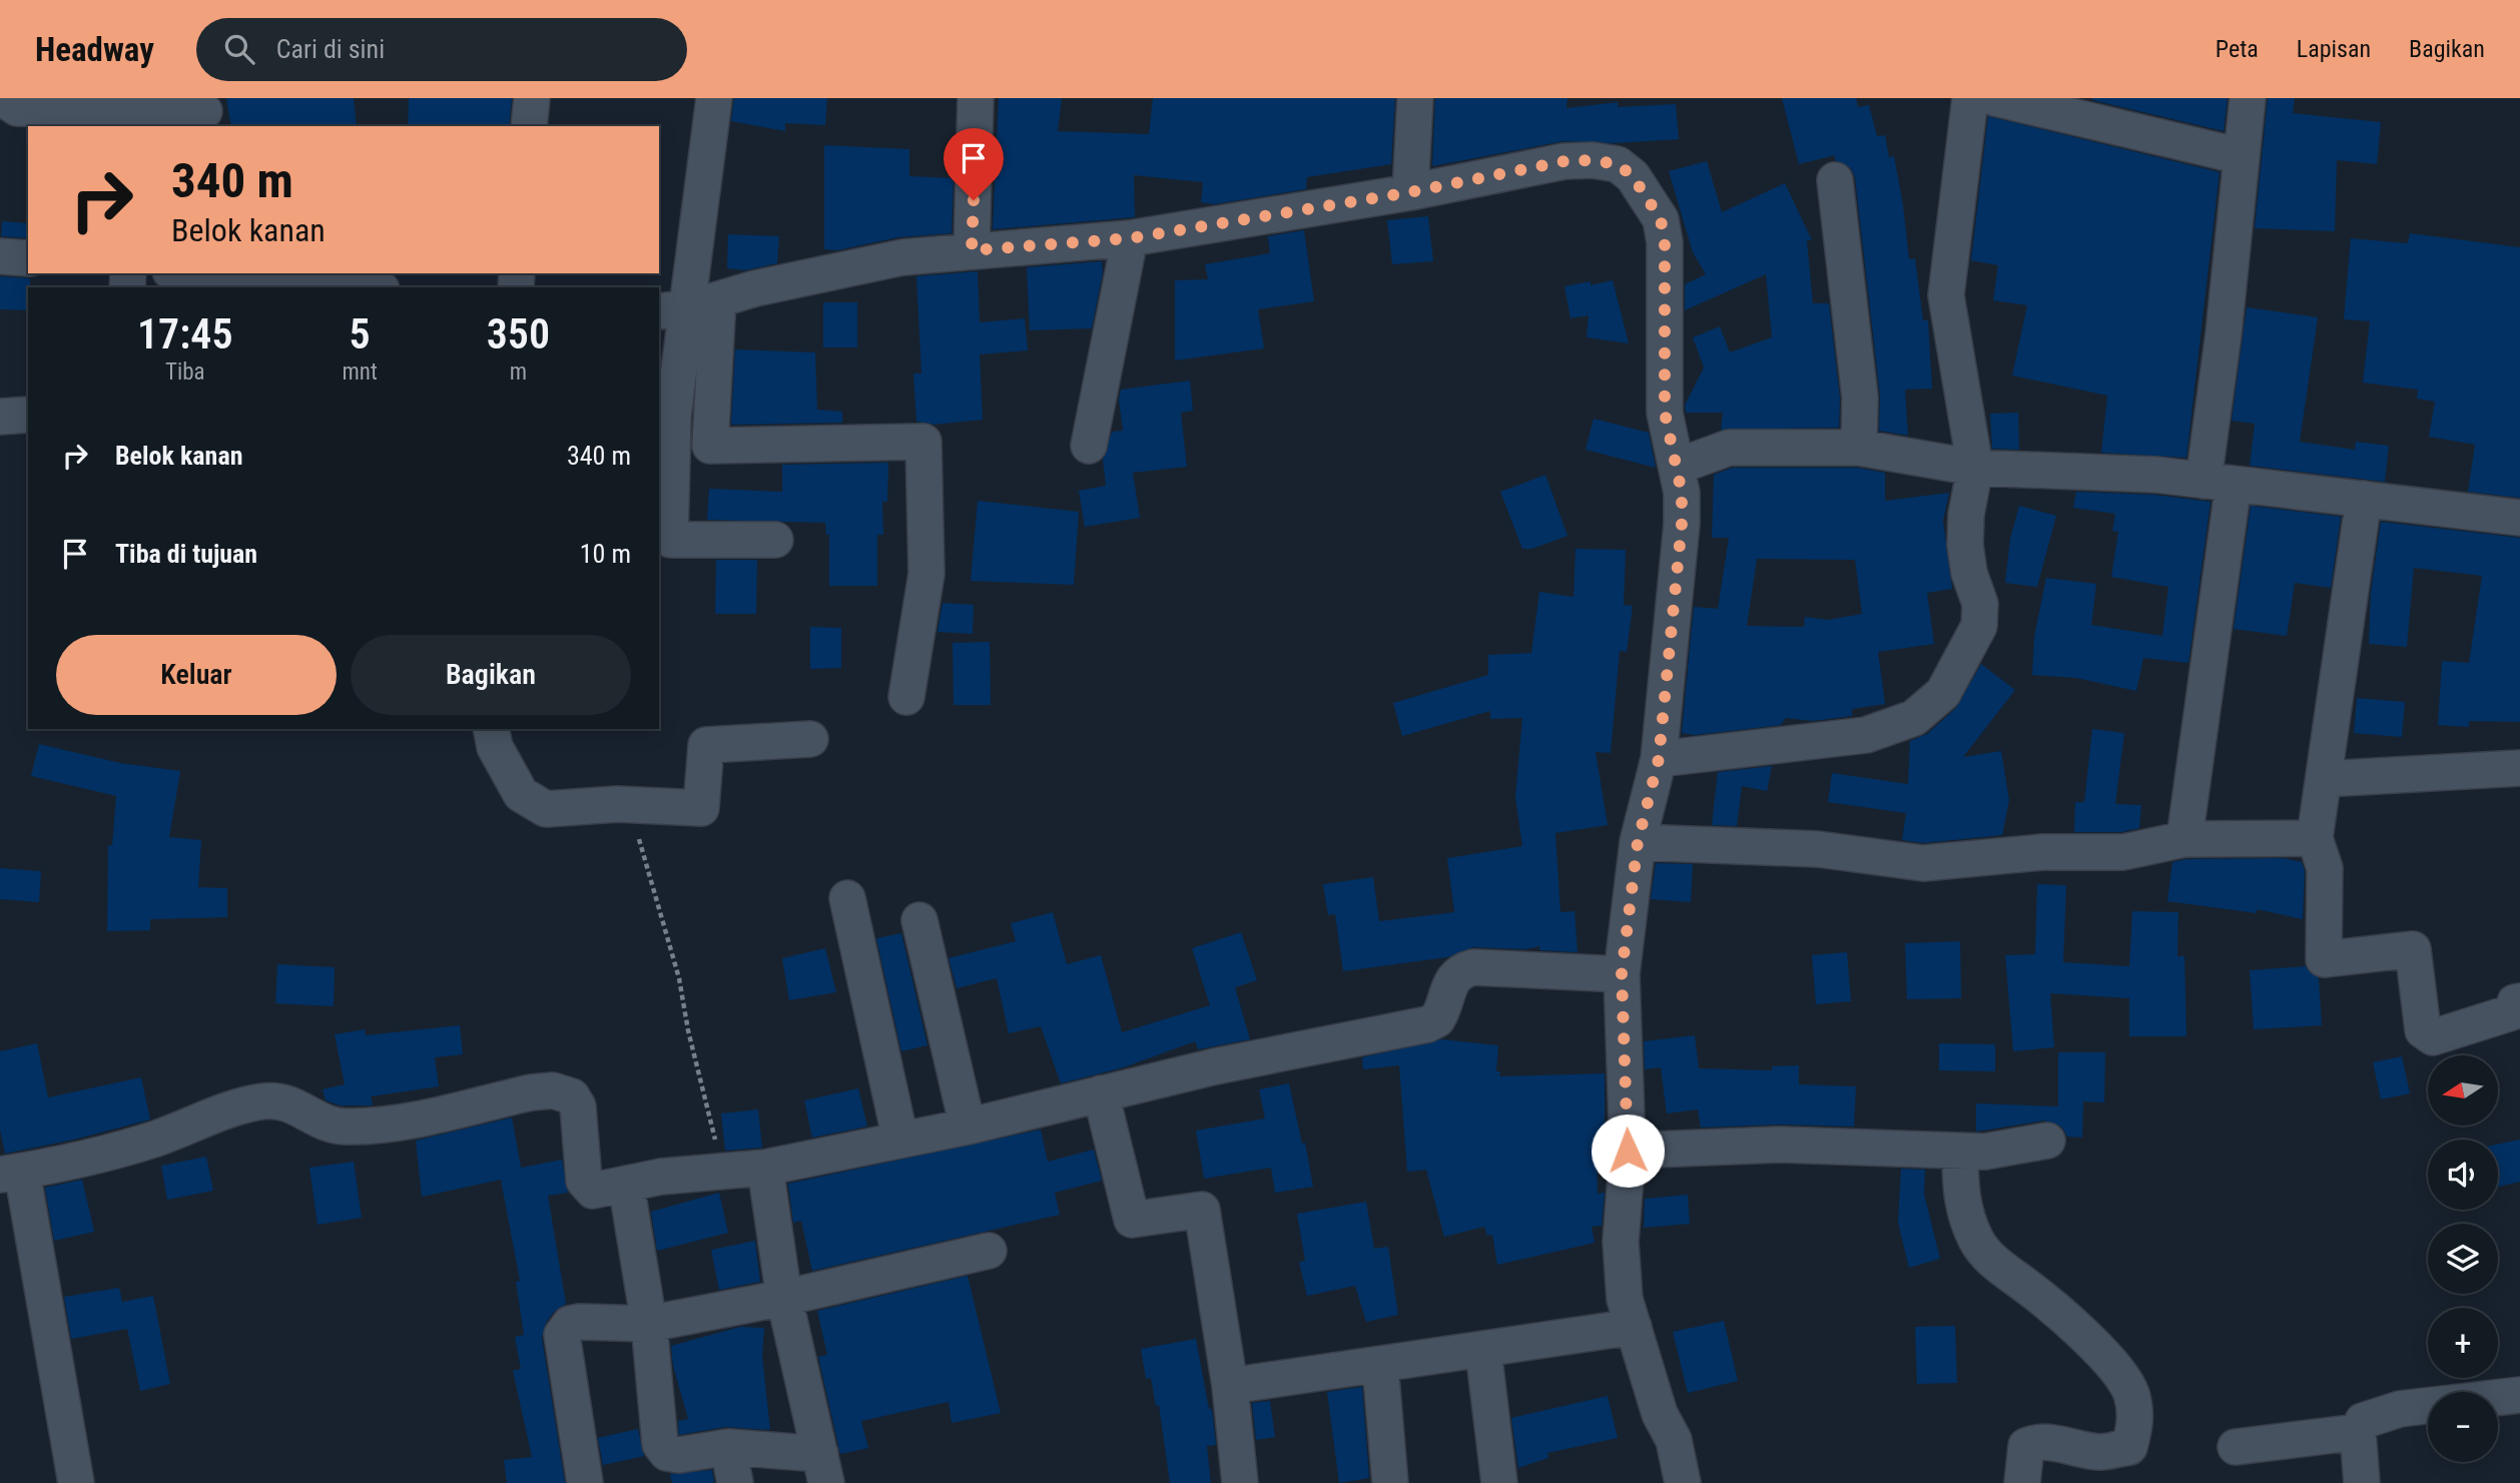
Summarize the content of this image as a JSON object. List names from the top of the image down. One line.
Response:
{"north":"left","page":{"header":"Headway","search":"Cari di sini","nav":["Peta","Lapisan","Bagikan"],"turn":["340 m","Belok kanan"],"eta":["17:45","Tiba","5","mnt","350","m"],"list":[{"name":"Belok kanan","value":"340 m"},{"name":"Tiba di tujuan","value":"10 m"}],"buttons":["Keluar","Bagikan"],"map_buttons":["+","−"]}}
